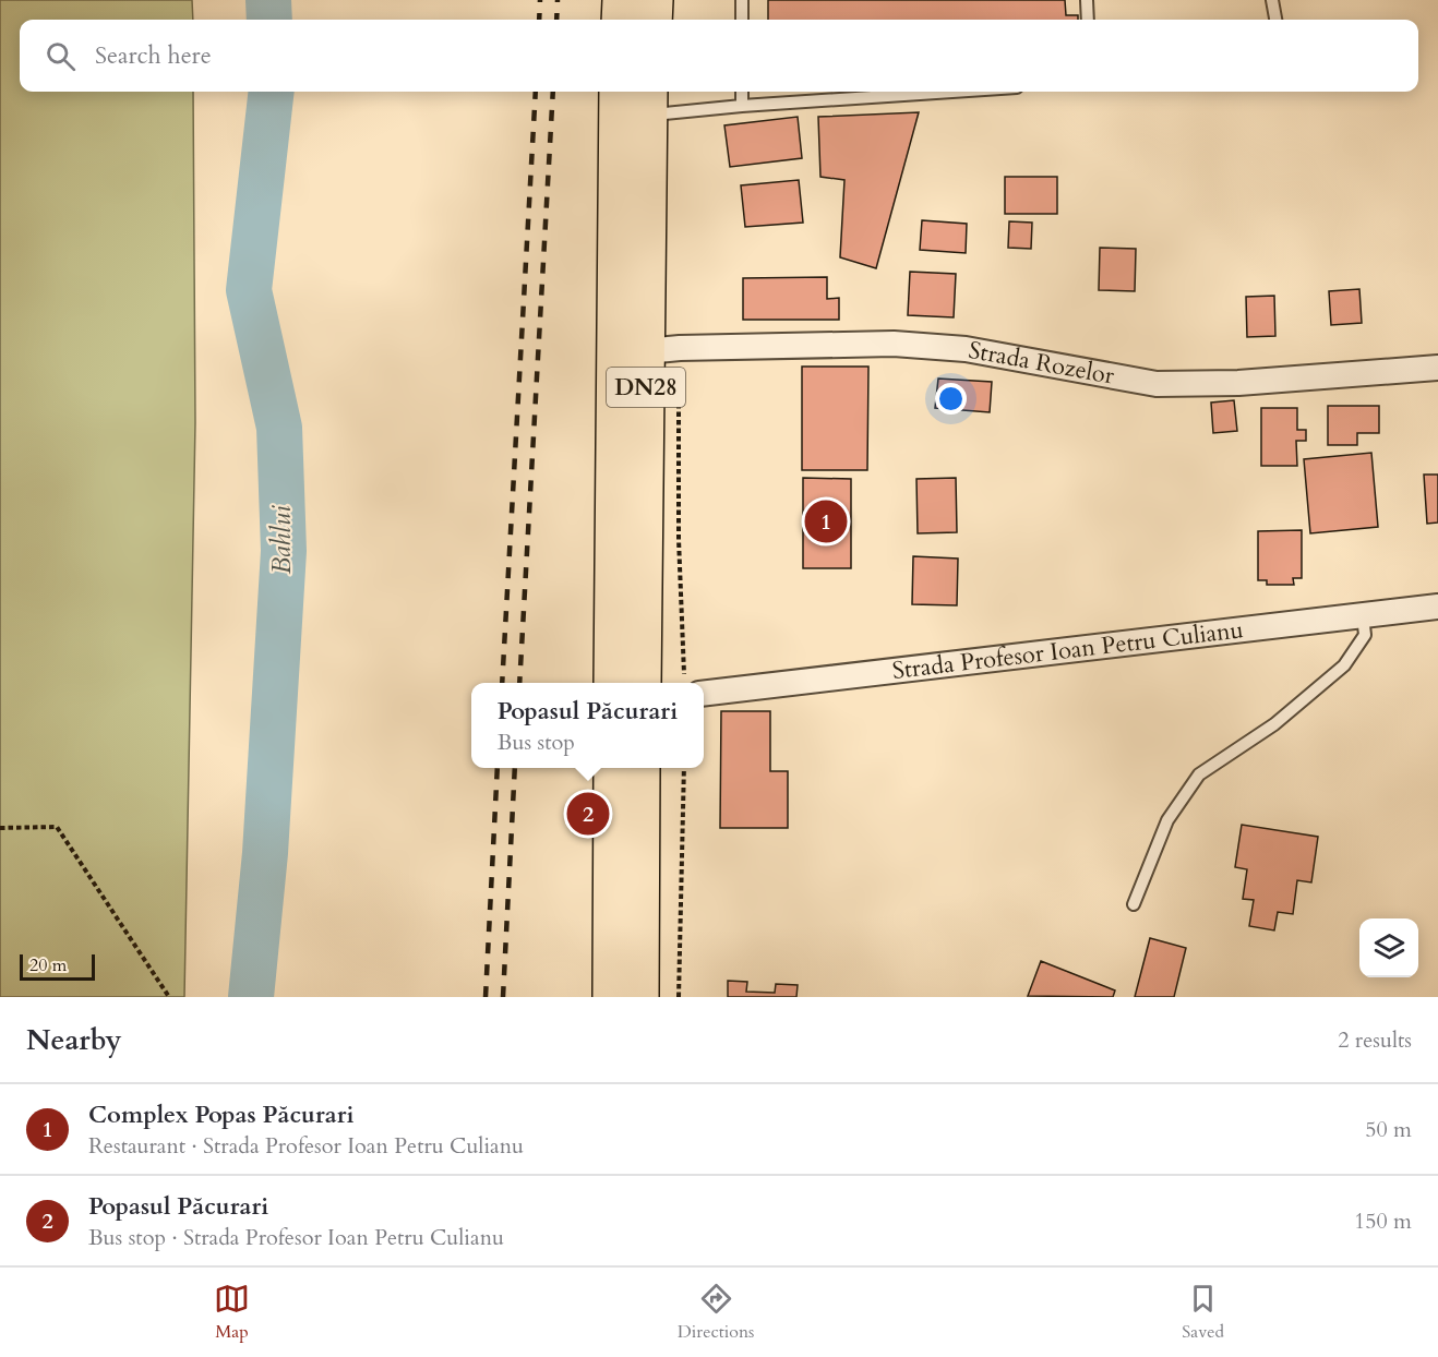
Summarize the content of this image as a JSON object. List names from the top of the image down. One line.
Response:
{"streets":{"highway":["DN28"],"street":["Strada Rozelor","Strada Profesor Ioan Petru Culianu"]},"crossings":[["Strada Rozelor","DN28"]],"water":["Bahlui"],"scale_bar":"20 m","page":{"search":"Search here","pins":["1","2"],"popup":["Popasul Păcurari","Bus stop"],"scale":"20 m","heading":["Nearby","2 results"],"list":[{"mark":"1","name":"Complex Popas Păcurari","note":"Restaurant · Strada Profesor Ioan Petru Culianu","value":"50 m"},{"mark":"2","name":"Popasul Păcurari","note":"Bus stop · Strada Profesor Ioan Petru Culianu","value":"150 m"}],"nav":["Map","Directions","Saved"]}}
